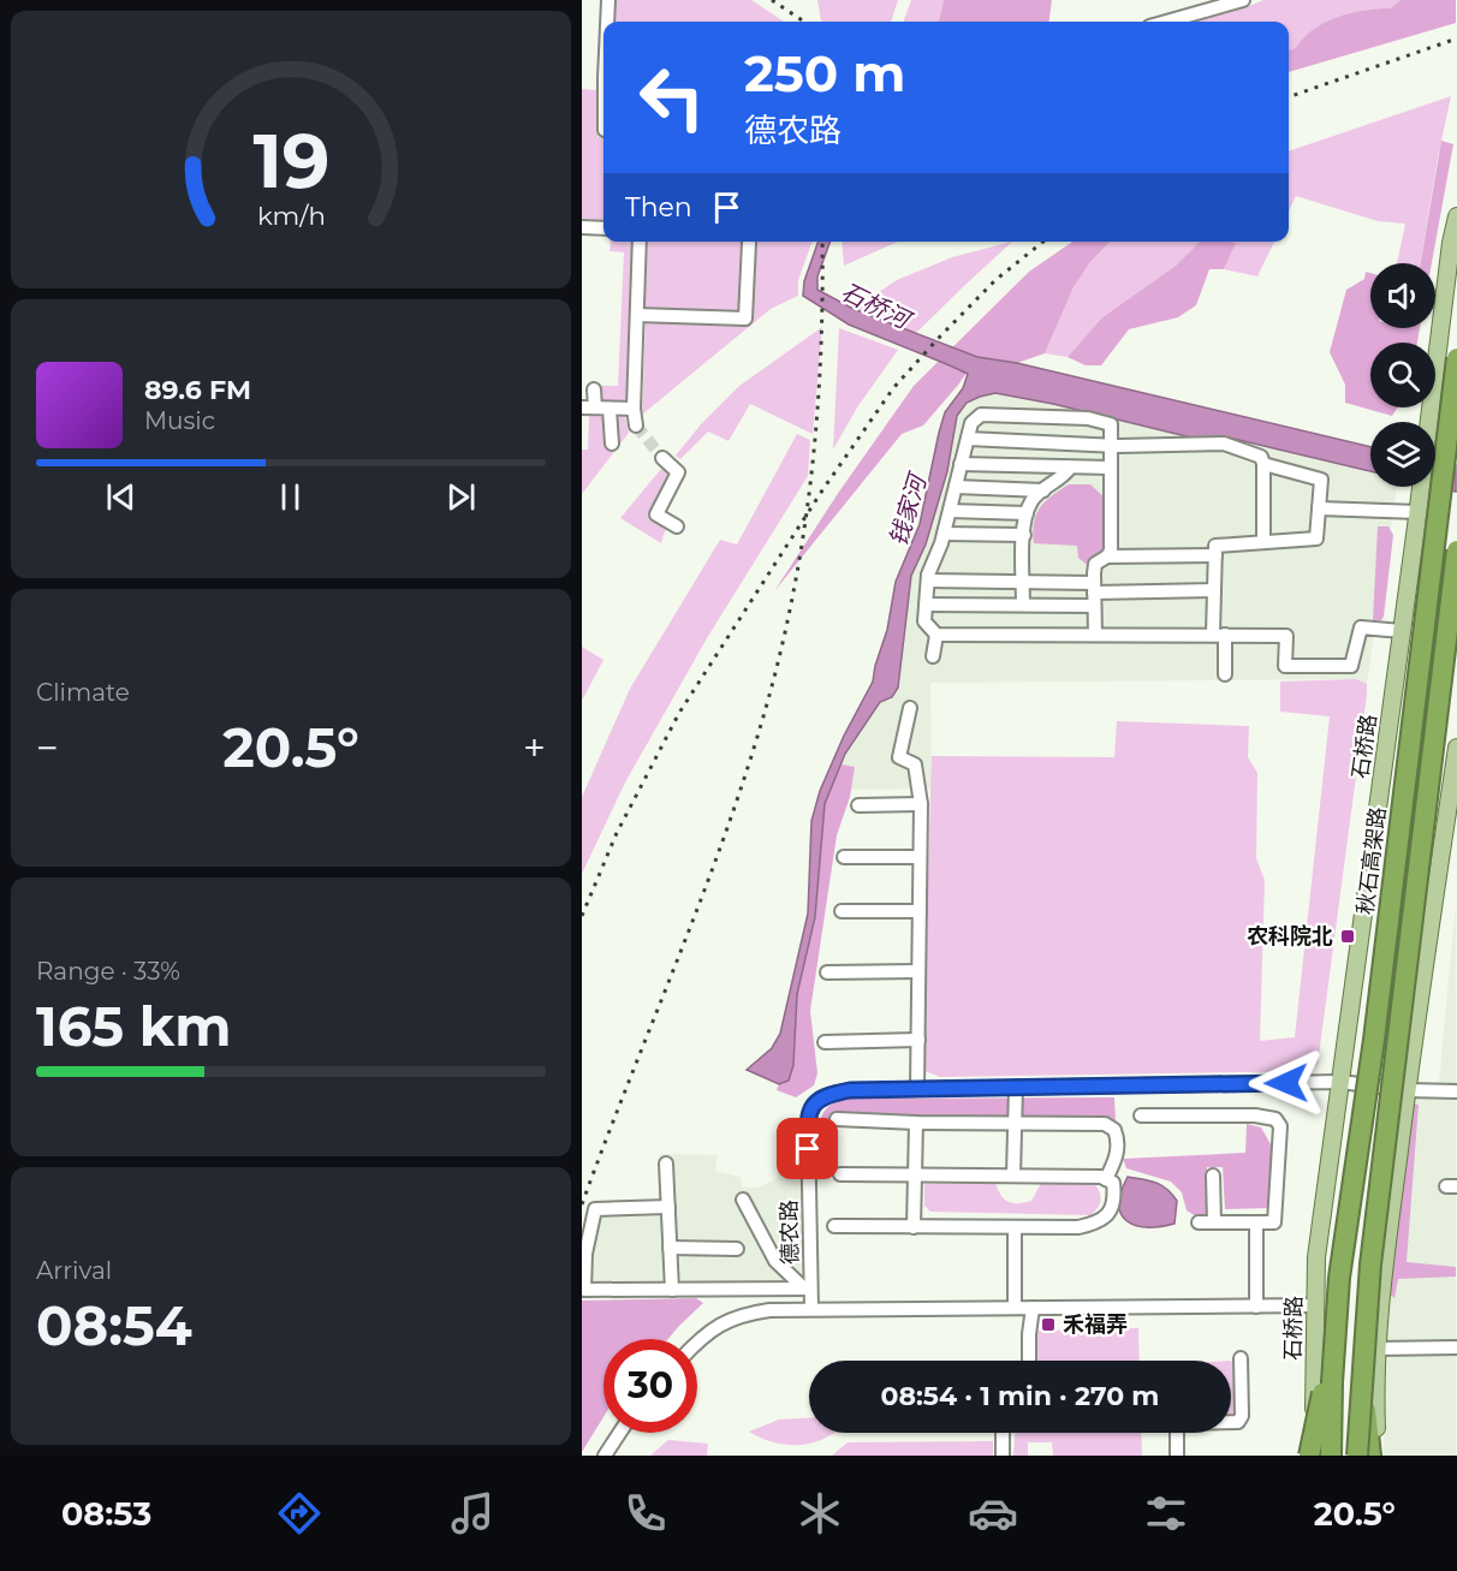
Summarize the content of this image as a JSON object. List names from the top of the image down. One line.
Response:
{"streets":{"highway":["秋石高架路"],"main road":["石桥路"],"street":["德农路"]},"crossings":[["石桥路","德农路"]],"water":["石桥河","钱家河"],"places":{"transit":["农科院北","禾福弄"]},"page":{"turn":["250 m","德农路"],"then":"Then","song":["89.6 FM","Music"],"tile":["Climate",["Range · 33%","165 km"],["Arrival","08:54"]],"heat":["−","20.5°","+"],"limit":"30","trip":"08:54 · 1 min · 270 m","tabs":["08:53","20.5°"],"gauge":["19","km/h"]}}
